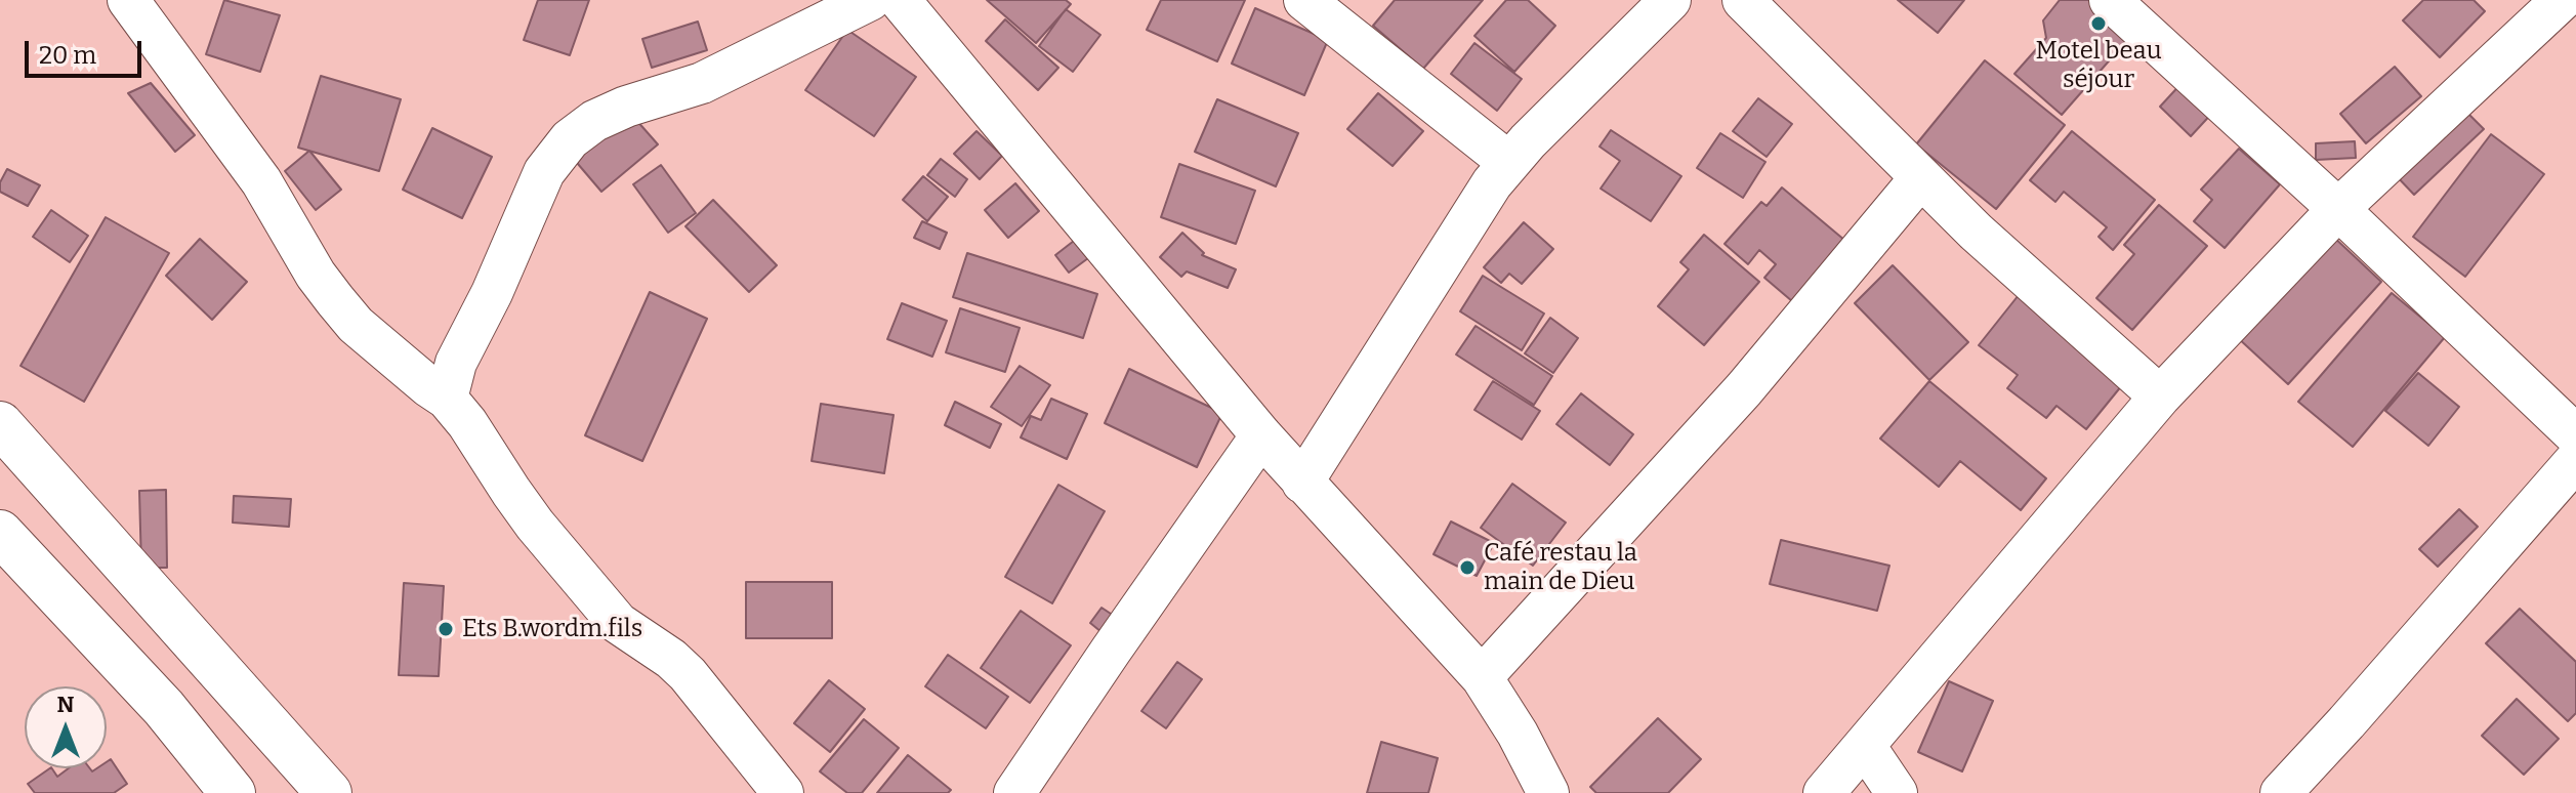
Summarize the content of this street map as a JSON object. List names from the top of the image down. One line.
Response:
{"places":["Motel beau séjour","Café restau la main de Dieu","Ets B.wordm.fils"],"scale_bar":"20 m","north":"top"}
